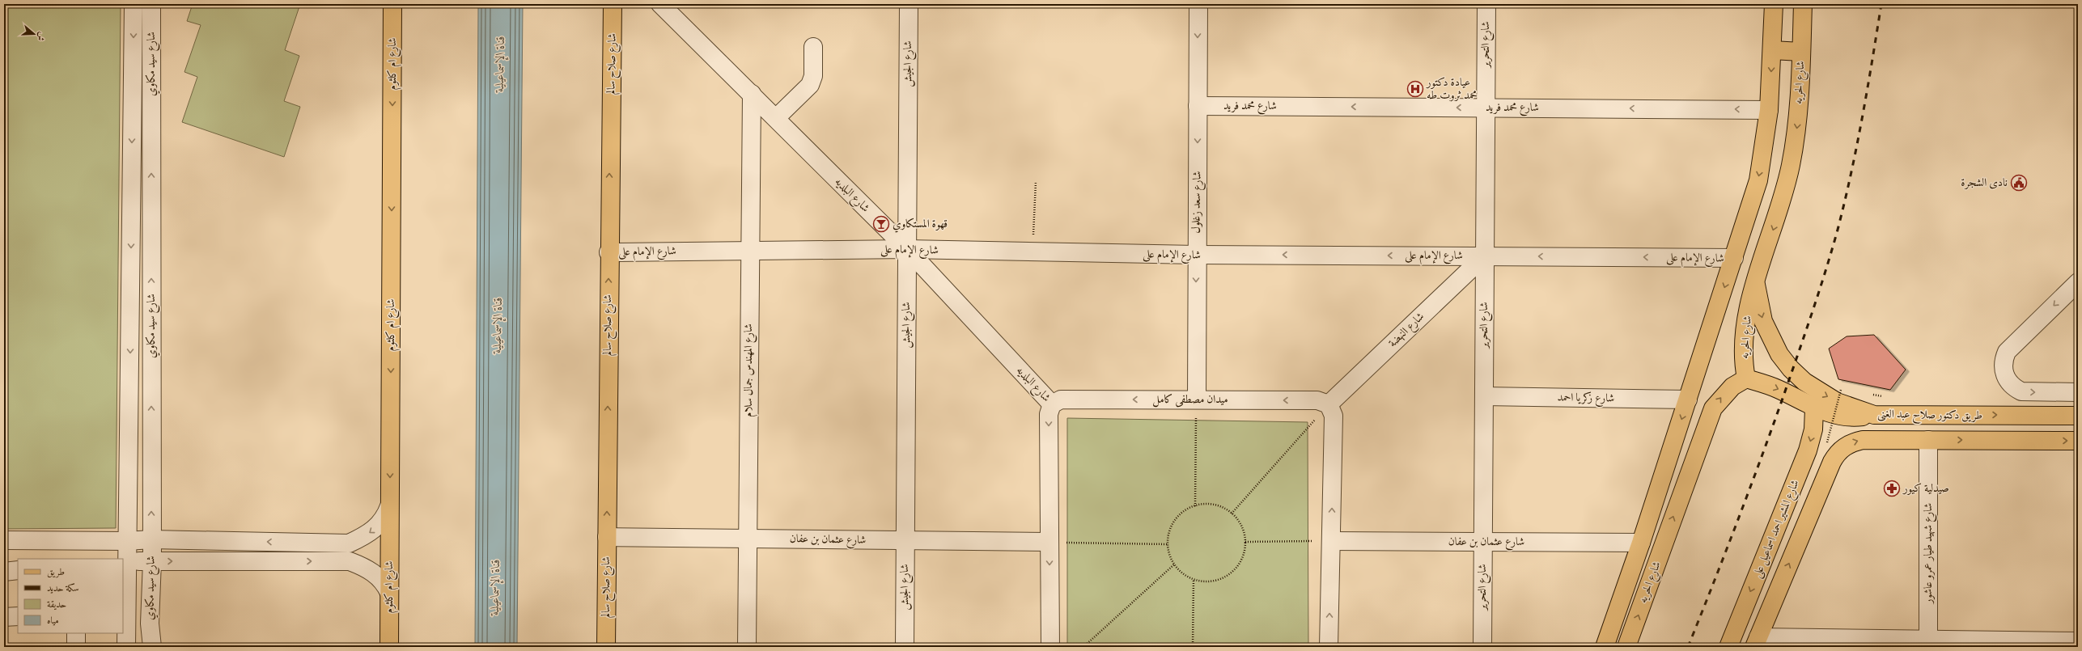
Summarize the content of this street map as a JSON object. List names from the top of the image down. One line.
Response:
{"streets":{"main road":["شارع ام كلثوم","شارع صلاح سالم","شارع الحريه","طريق دكتور صلاح عبد الغنى","شارع المشير احمد اسماعيل على"],"street":["شارع التحرير","شارع سيد مكاوي","شارع الجيش","شارع محمد فريد","شارع البلديه","شارع سعد زغلول","شارع الإمام على","شارع النهضة","شارع المهندس جمال سلام","شارع زكريا احمد","ميدان مصطفى كامل","شارع عثمان بن عفان","شارع شهيد طيار عمرو عاشور"]},"crossings":[["شارع التحرير","شارع محمد فريد"],["شارع التحرير","شارع الإمام على"],["شارع التحرير","شارع النهضة"],["شارع التحرير","شارع زكريا احمد"],["شارع التحرير","شارع عثمان بن عفان"],["شارع صلاح سالم","شارع الإمام على"],["شارع صلاح سالم","شارع عثمان بن عفان"],["شارع الجيش","شارع البلديه"],["شارع الجيش","شارع الإمام على"],["شارع الجيش","شارع عثمان بن عفان"],["شارع الحريه","شارع محمد فريد"],["شارع الحريه","شارع الإمام على"],["شارع الحريه","شارع زكريا احمد"],["شارع الحريه","طريق دكتور صلاح عبد الغنى"],["شارع الحريه","شارع عثمان بن عفان"],["شارع محمد فريد","شارع سعد زغلول"],["شارع البلديه","شارع الإمام على"],["شارع البلديه","شارع المهندس جمال سلام"],["شارع البلديه","ميدان مصطفى كامل"],["شارع سعد زغلول","شارع الإمام على"],["شارع سعد زغلول","ميدان مصطفى كامل"],["شارع الإمام على","شارع النهضة"],["شارع الإمام على","شارع المهندس جمال سلام"],["شارع النهضة","ميدان مصطفى كامل"],["شارع المهندس جمال سلام","شارع عثمان بن عفان"]],"one_way":["شارع ام كلثوم","شارع صلاح سالم","شارع محمد فريد","شارع سعد زغلول","شارع الإمام على","ميدان مصطفى كامل","شارع المشير احمد اسماعيل على"],"water":["قناة الإسماعيلية"],"places":{"hospital":["عيادة دكتور محمد ثروت طه"],"public building":["نادى الشجرة"],"bar":["قهوة المستكاوي"],"pharmacy":["صيدلية كيور"]},"legend":["طريق","سكة حديد","حديقة","مياه"],"north":"right"}
